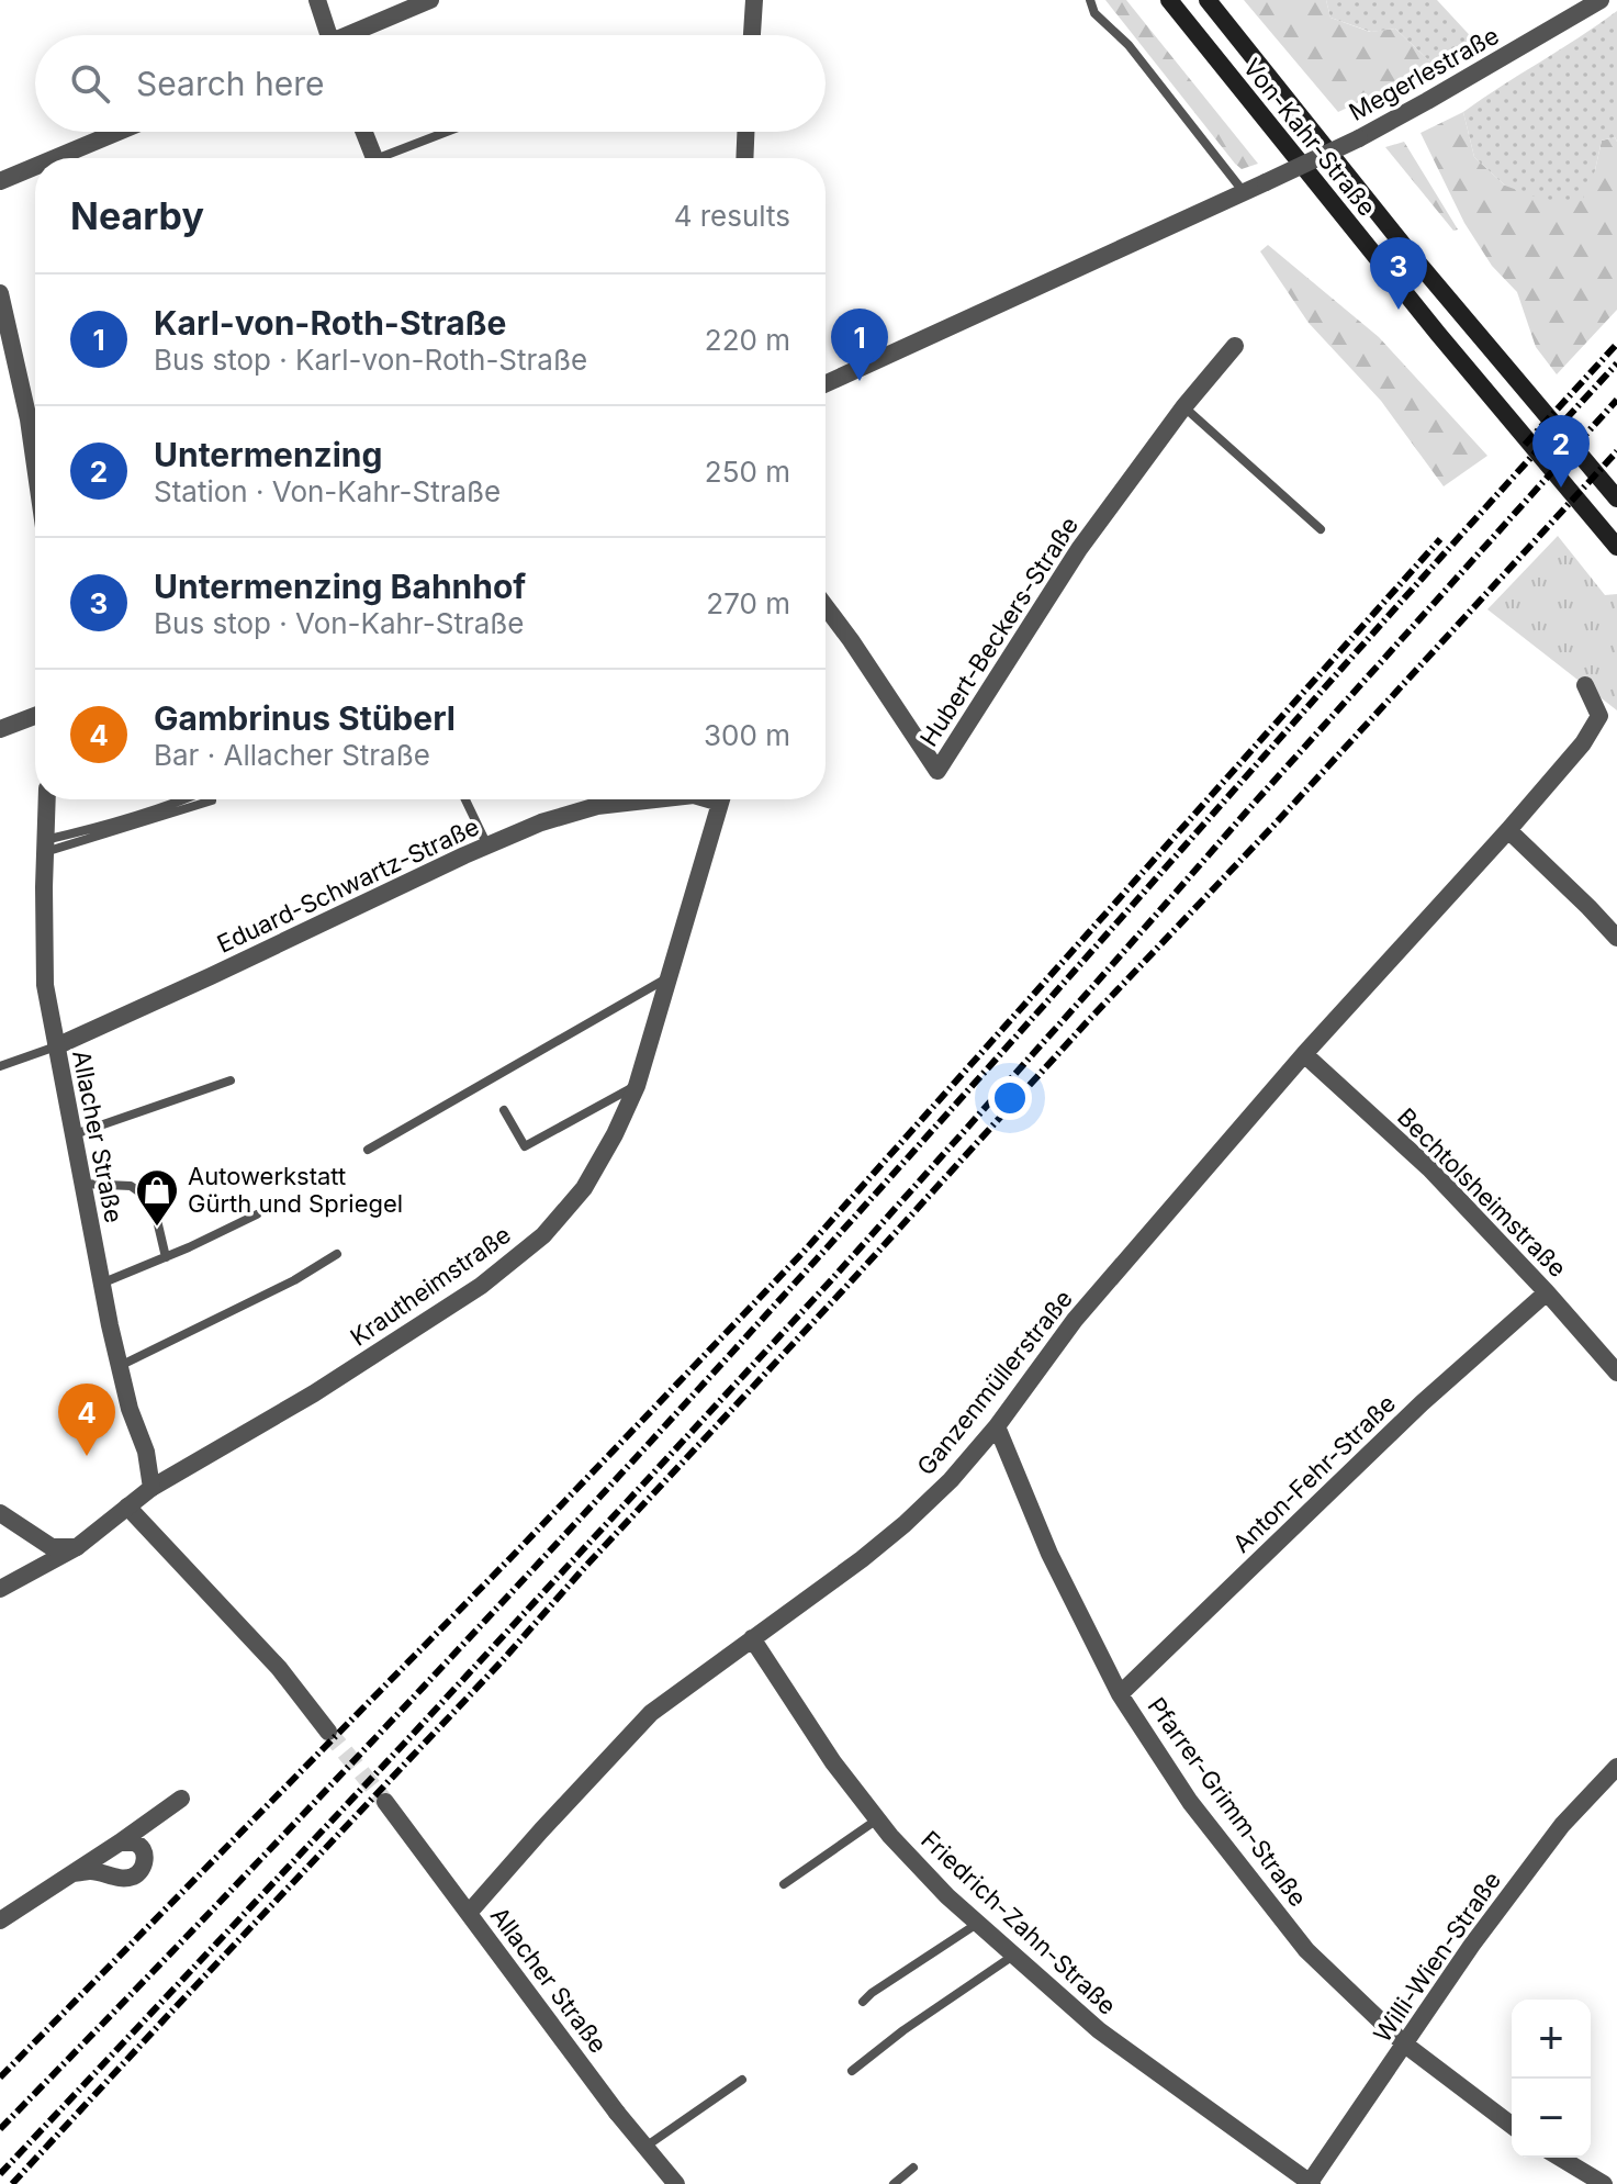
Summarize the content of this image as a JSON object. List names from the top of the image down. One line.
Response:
{"streets":{"main road":["Von-Kahr-Straße"],"street":["Megerlestraße","Hubert-Beckers-Straße","Eduard-Schwartz-Straße","Allacher Straße","Bechtolsheimstraße","Krautheimstraße","Ganzenmüllerstraße","Anton-Fehr-Straße","Pfarrer-Grimm-Straße","Friedrich-Zahn-Straße","Willi-Wien-Straße"]},"crossings":[["Eduard-Schwartz-Straße","Allacher Straße"],["Allacher Straße","Krautheimstraße"],["Allacher Straße","Ganzenmüllerstraße"],["Bechtolsheimstraße","Ganzenmüllerstraße"],["Bechtolsheimstraße","Anton-Fehr-Straße"],["Ganzenmüllerstraße","Pfarrer-Grimm-Straße"],["Ganzenmüllerstraße","Friedrich-Zahn-Straße"],["Anton-Fehr-Straße","Pfarrer-Grimm-Straße"],["Pfarrer-Grimm-Straße","Willi-Wien-Straße"],["Friedrich-Zahn-Straße","Willi-Wien-Straße"]],"places":{"shop":["Autowerkstatt Gürth und Spriegel"]},"page":{"search":"Search here","heading":["Nearby","4 results"],"pins":["3","1","2","4"],"list":[{"mark":"1","name":"Karl-von-Roth-Straße","note":"Bus stop · Karl-von-Roth-Straße","value":"220 m"},{"mark":"2","name":"Untermenzing","note":"Station · Von-Kahr-Straße","value":"250 m"},{"mark":"3","name":"Untermenzing Bahnhof","note":"Bus stop · Von-Kahr-Straße","value":"270 m"},{"mark":"4","name":"Gambrinus Stüberl","note":"Bar · Allacher Straße","value":"300 m"}],"map_buttons":["+","−"]}}
